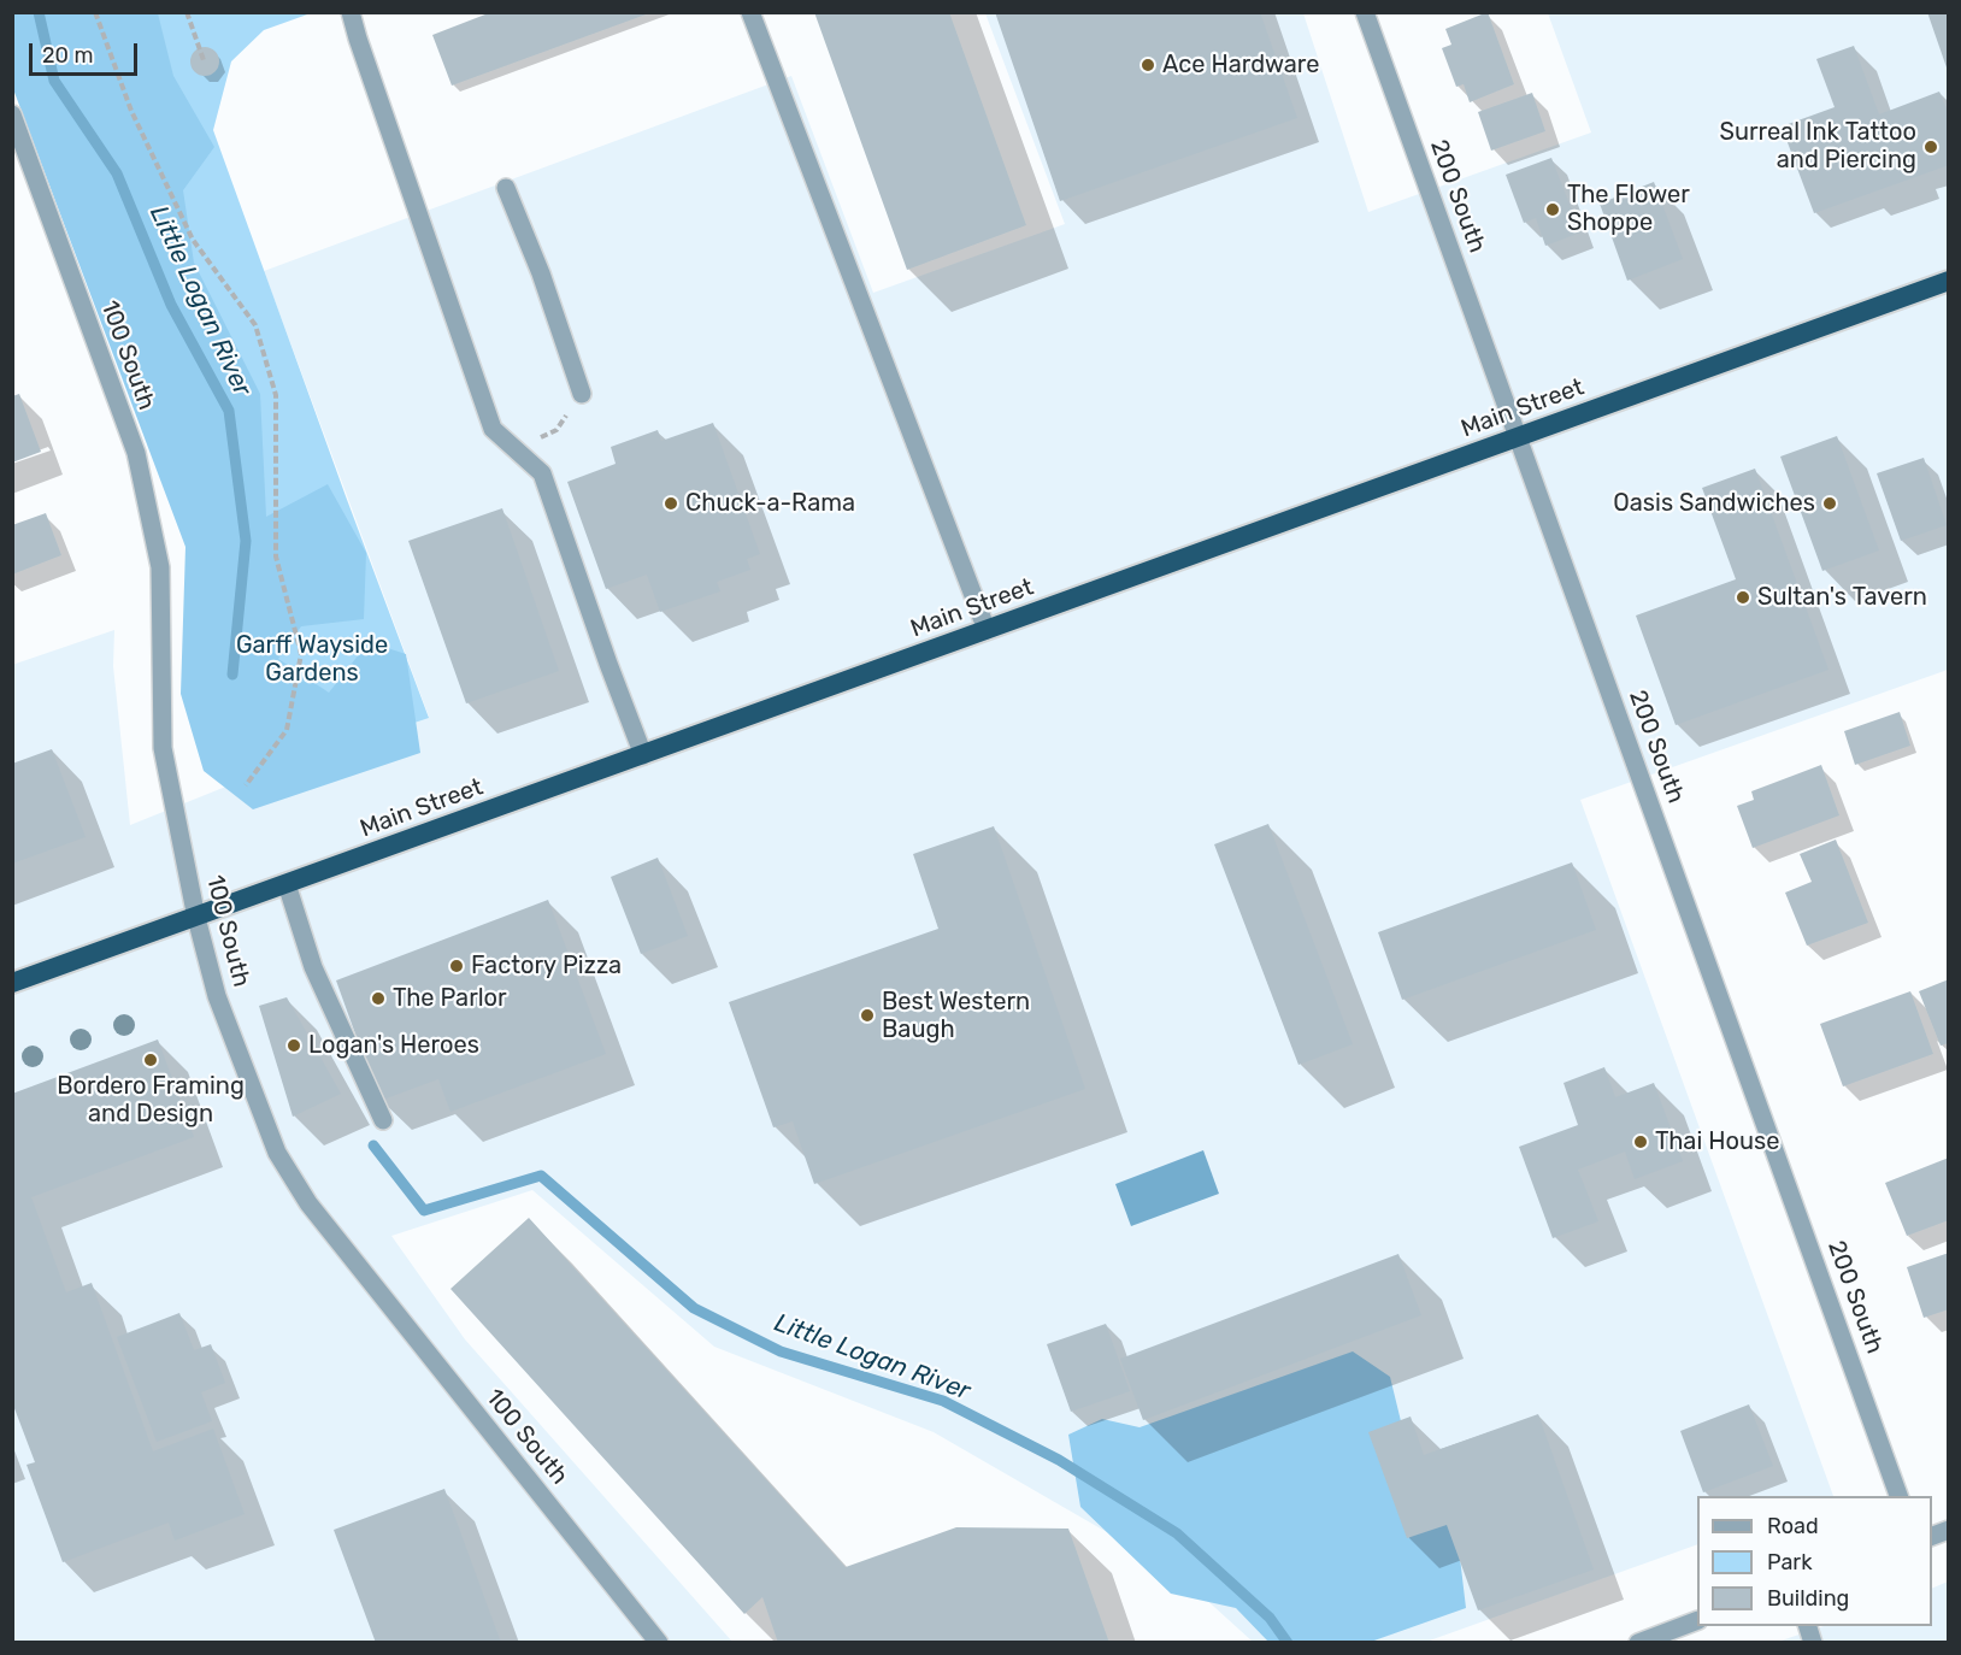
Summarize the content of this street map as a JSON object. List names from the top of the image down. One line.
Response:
{"streets":{"highway":["Main Street"],"street":["200 South","100 South"]},"crossings":[["200 South","Main Street"],["100 South","Main Street"]],"water":["Little Logan River"],"parks":["Garff Wayside Gardens"],"places":["Ace Hardware","Surreal Ink Tattoo and Piercing","The Flower Shoppe","Chuck-a-Rama","Oasis Sandwiches","Sultan's Tavern","Factory Pizza","The Parlor","Best Western Baugh","Logan's Heroes","Bordero Framing and Design","Thai House"],"legend":["Road","Park","Building"],"scale_bar":"20 m"}
